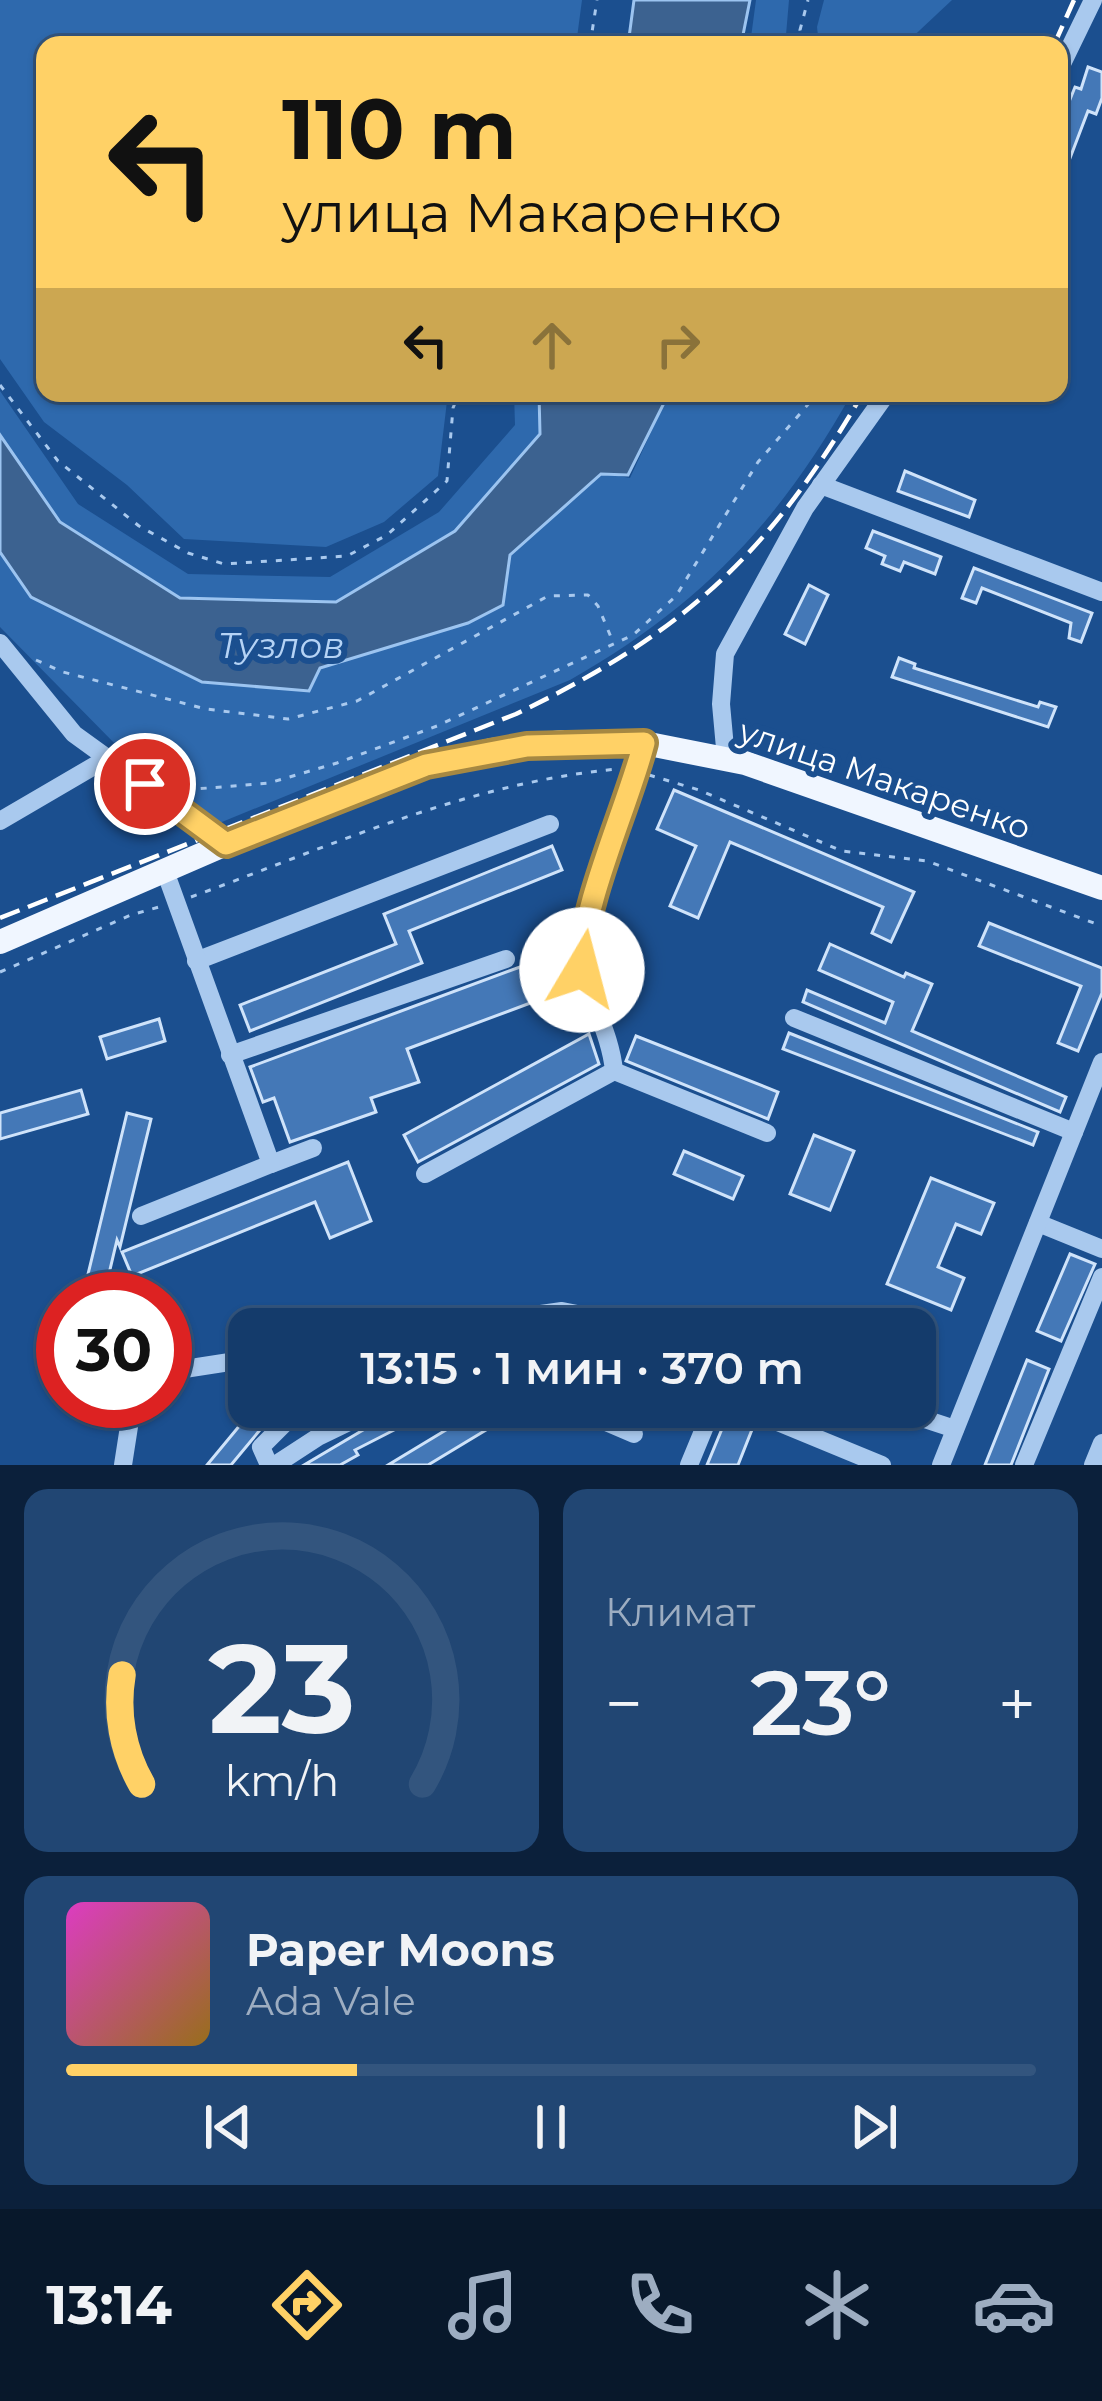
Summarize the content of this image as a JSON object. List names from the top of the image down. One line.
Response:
{"streets":{"main road":["улица Макаренко"]},"water":["Тузлов"],"page":{"turn":["110 m","улица Макаренко"],"limit":"30","trip":"13:15 · 1 мин · 370 m","tile":"Климат","heat":["−","23°","+"],"song":["Paper Moons","Ada Vale"],"tabs":"13:14","gauge":["23","km/h"]}}
